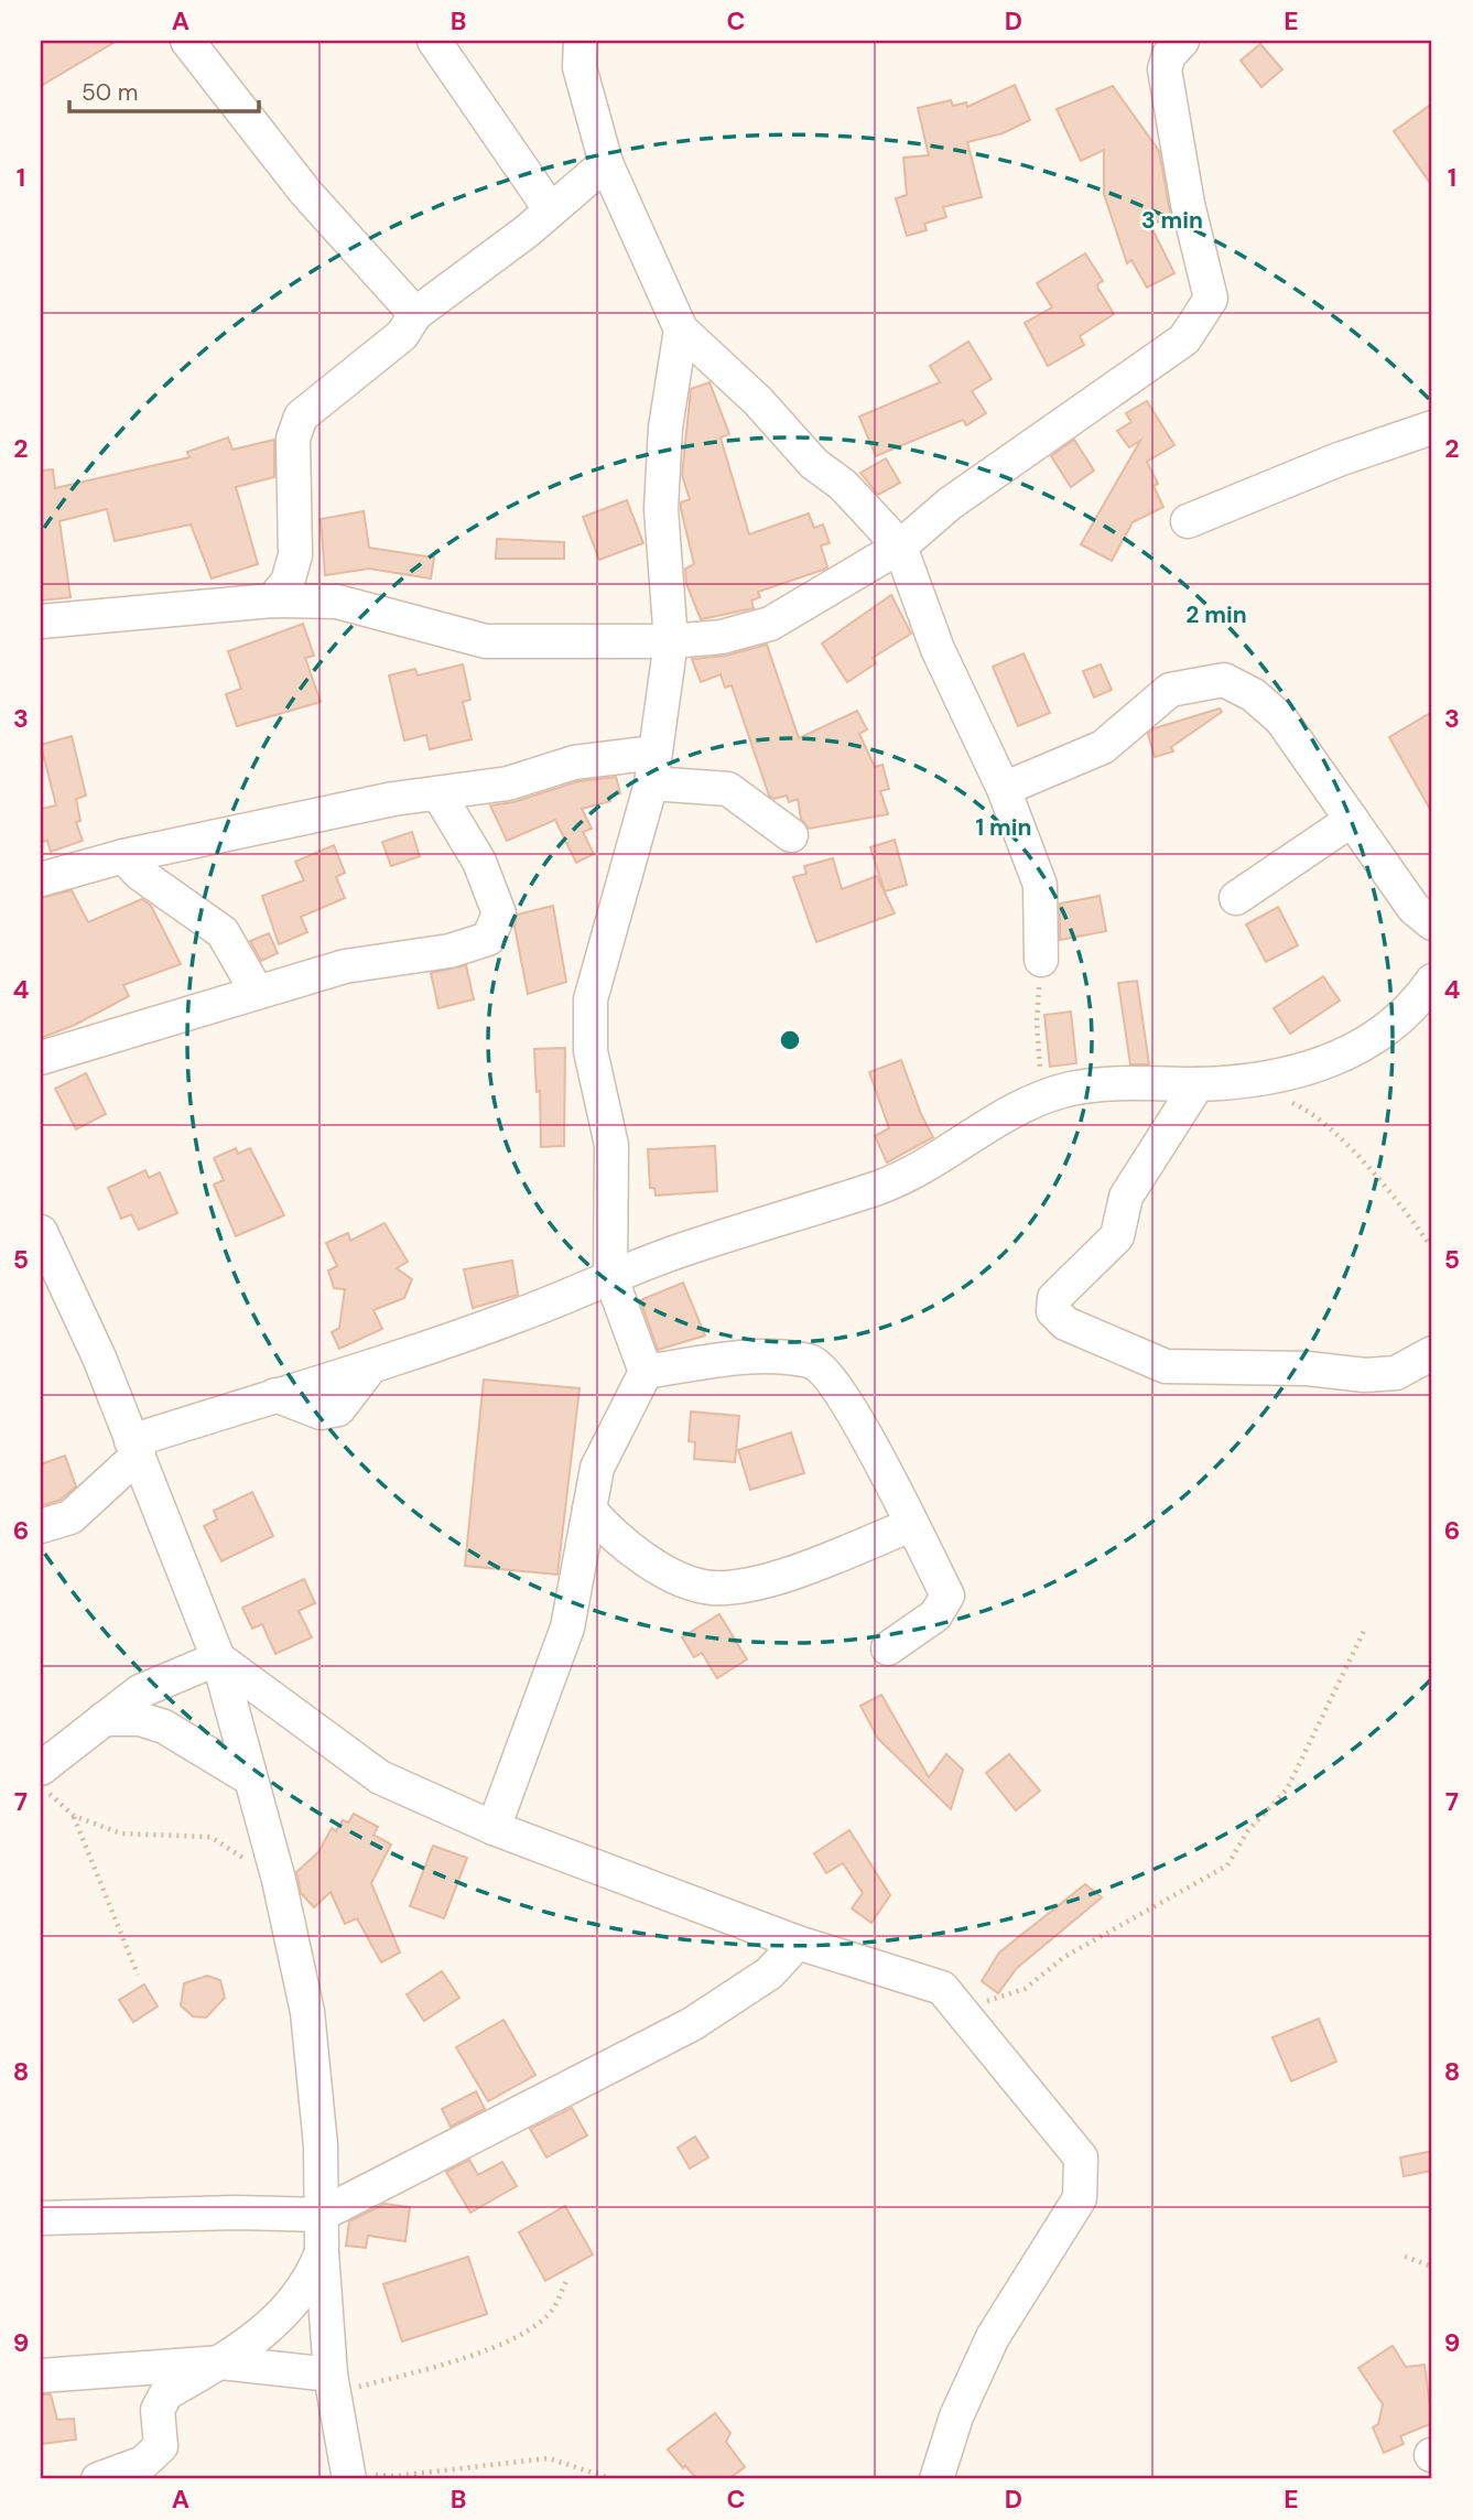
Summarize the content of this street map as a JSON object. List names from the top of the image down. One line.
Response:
{"scale_bar":"50 m","grid":{"columns":["A","B","C","D","E"],"rows":["1","2","3","4","5","6","7","8","9"]},"rings":["3 min","2 min","1 min"]}
